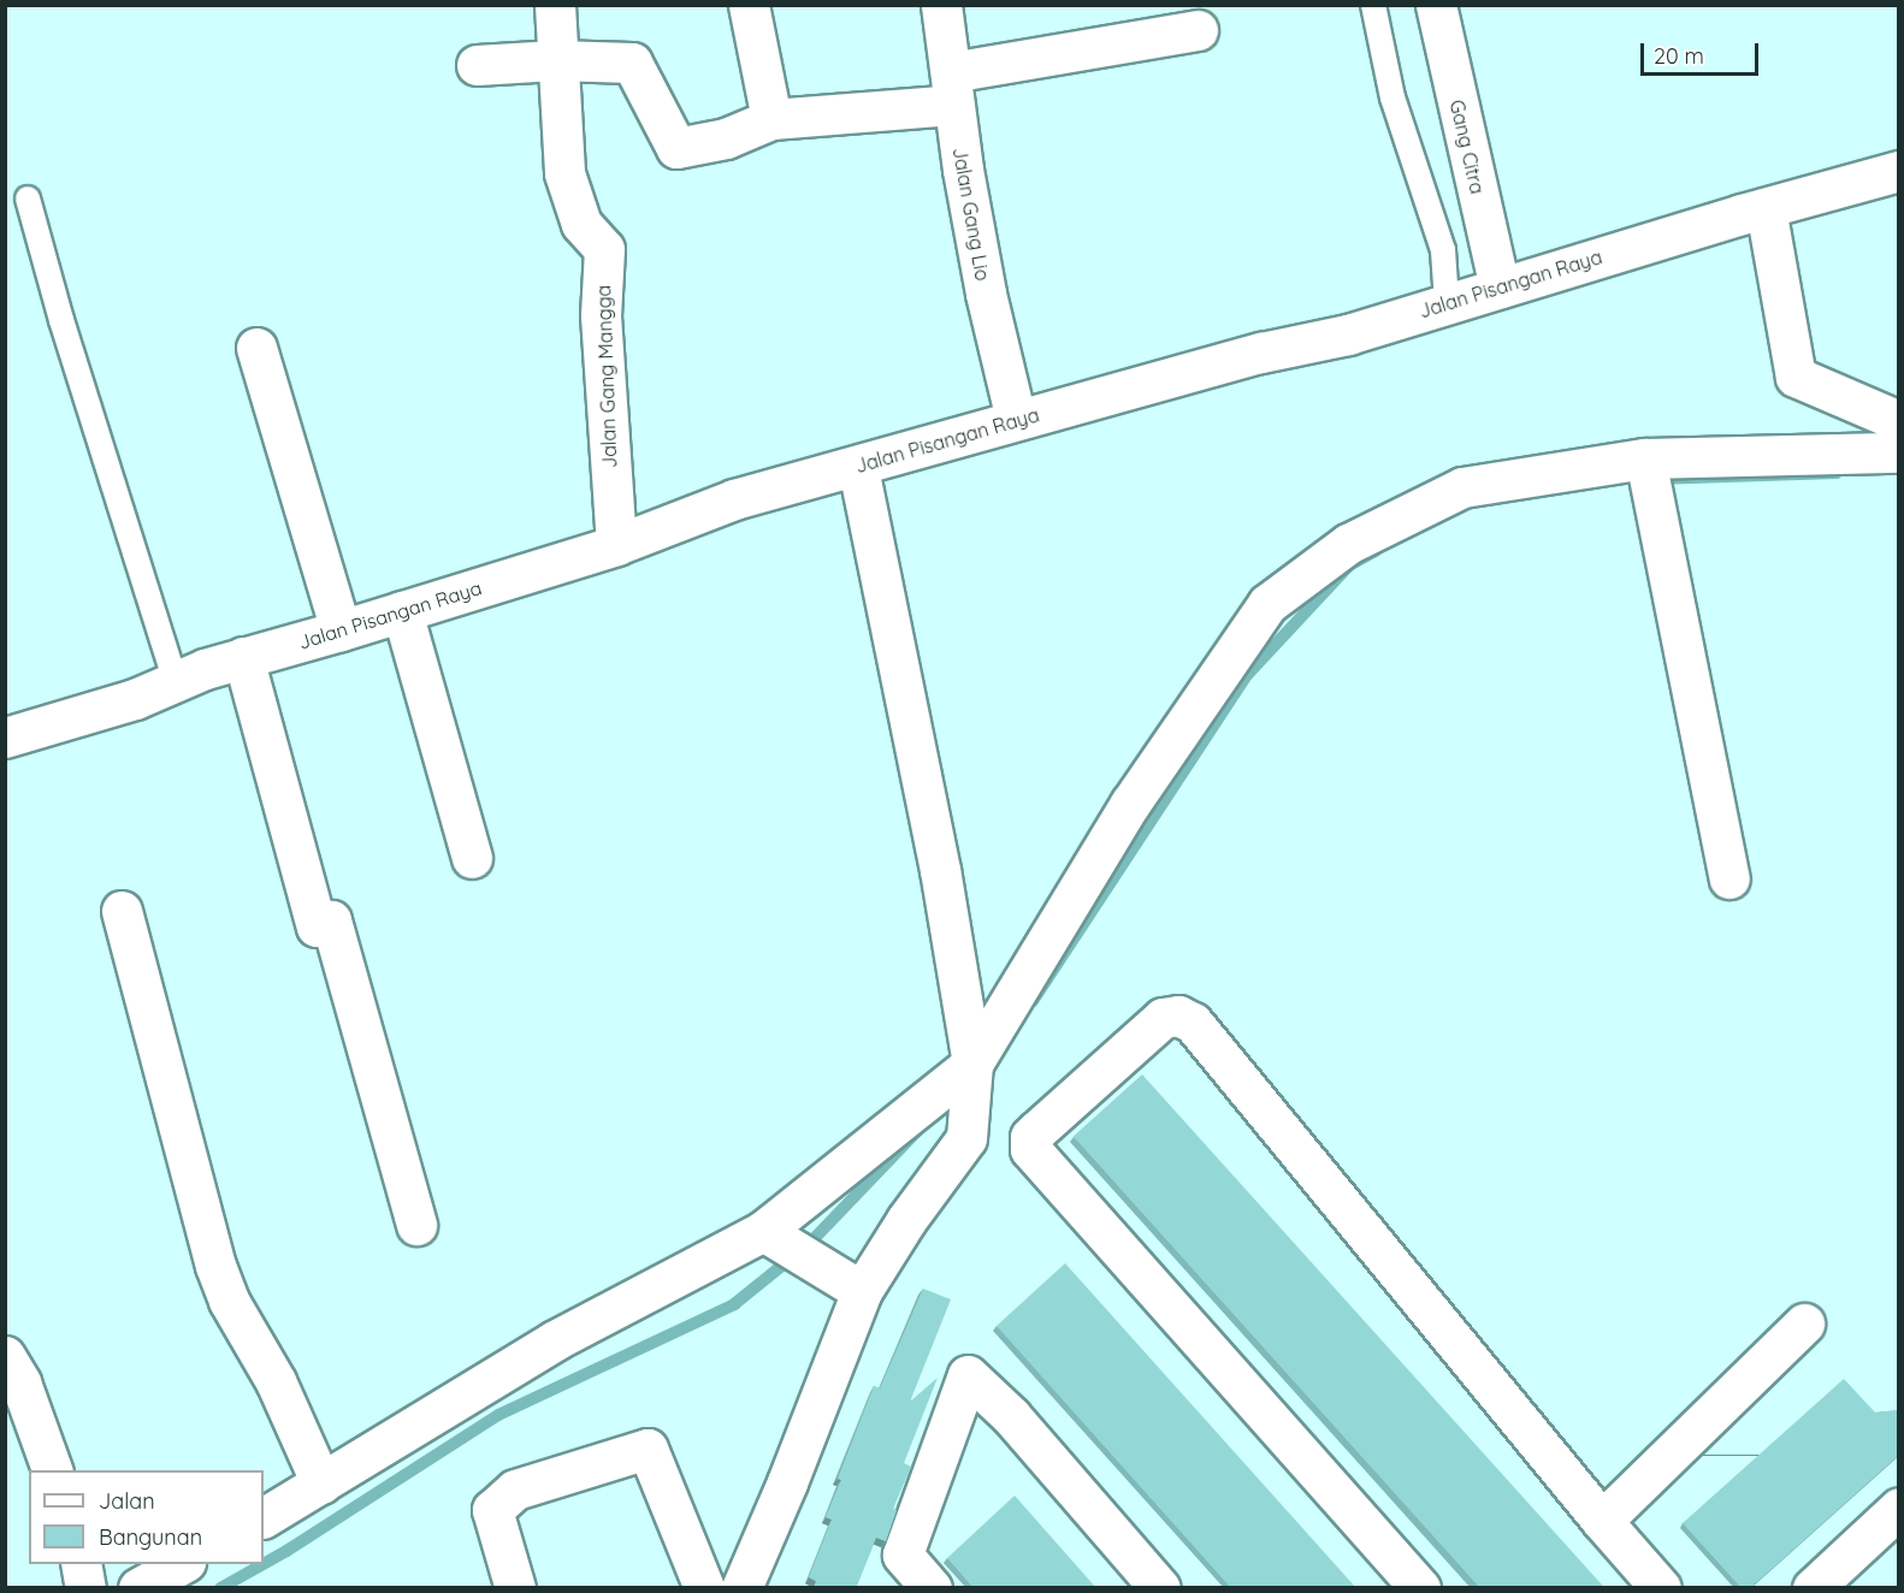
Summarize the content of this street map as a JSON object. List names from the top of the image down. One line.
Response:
{"streets":{"street":["Gang Citra","Jalan Gang Lio","Jalan Pisangan Raya","Jalan Gang Mangga"]},"crossings":[["Gang Citra","Jalan Pisangan Raya"],["Jalan Gang Lio","Jalan Pisangan Raya"],["Jalan Pisangan Raya","Jalan Gang Mangga"]],"legend":["Jalan","Bangunan"],"scale_bar":"20 m"}
